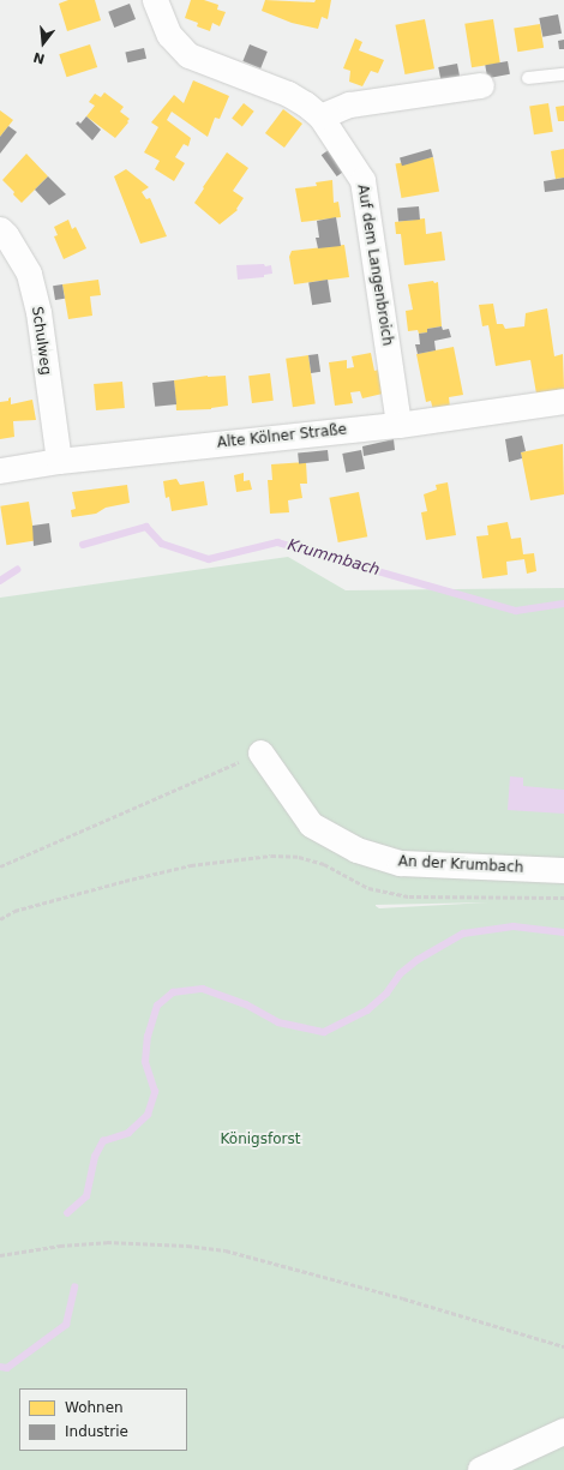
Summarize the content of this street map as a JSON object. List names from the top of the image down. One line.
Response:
{"streets":{"street":["Auf dem Langenbroich","Schulweg","Alte Kölner Straße","An der Krumbach"]},"crossings":[["Auf dem Langenbroich","Alte Kölner Straße"],["Schulweg","Alte Kölner Straße"]],"water":["Krummbach"],"parks":["Königsforst"],"legend":["Wohnen","Industrie"],"north":"bottom"}
